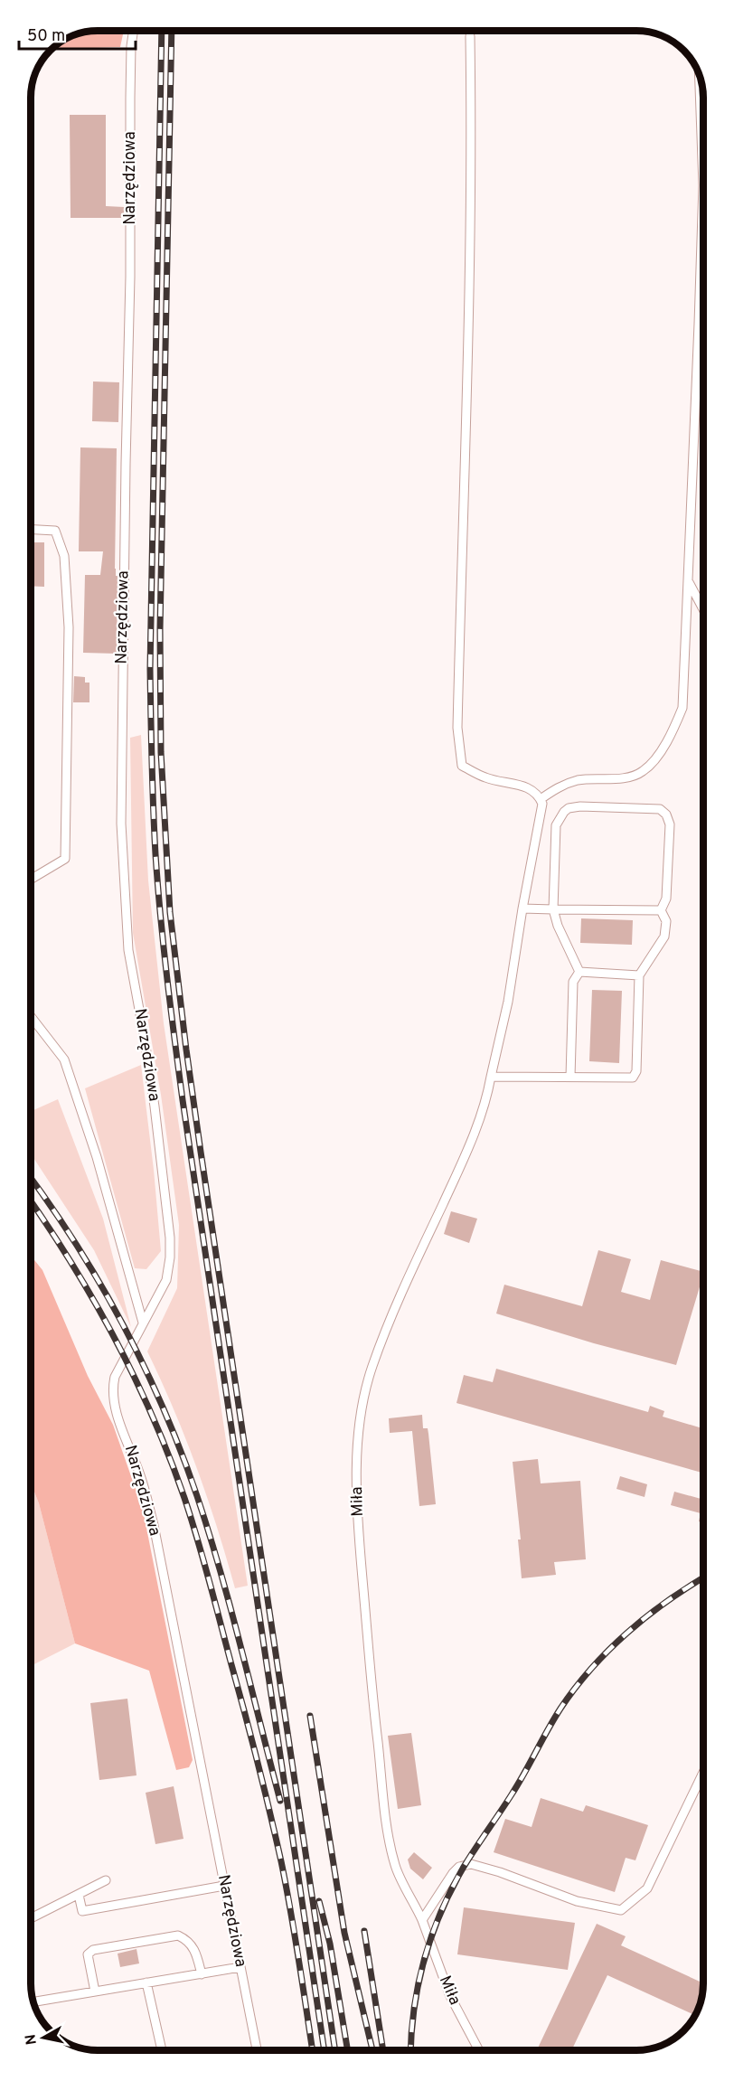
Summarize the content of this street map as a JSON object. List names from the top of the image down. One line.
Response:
{"streets":{"lane":["Narzędziowa","Miła"]},"scale_bar":"50 m","north":"left"}
